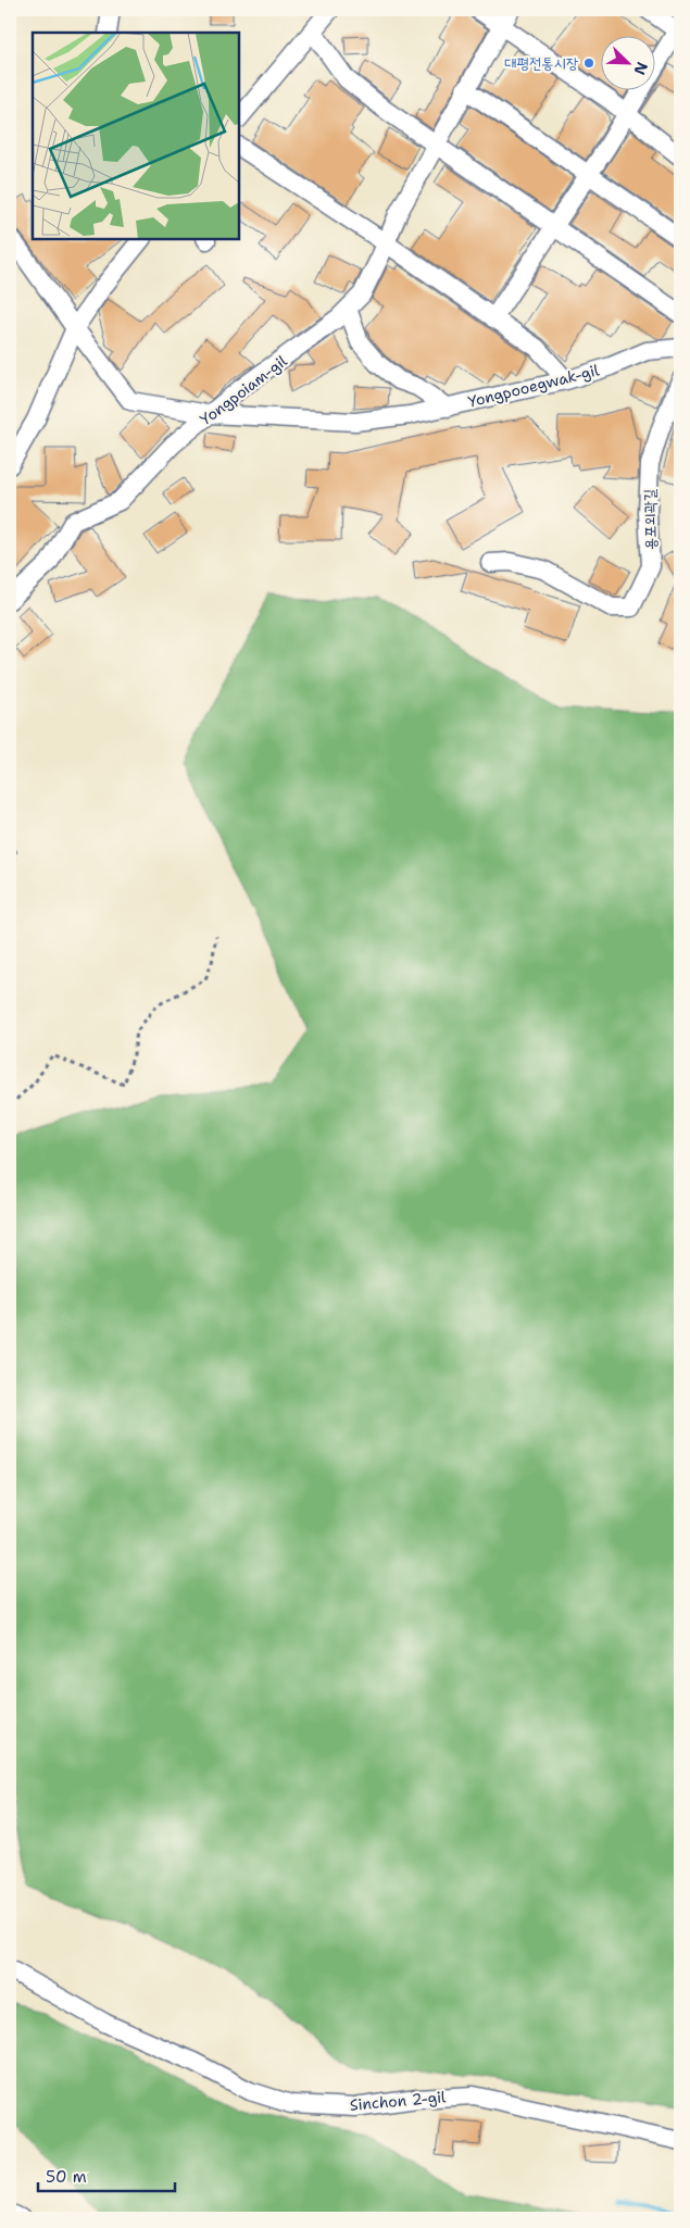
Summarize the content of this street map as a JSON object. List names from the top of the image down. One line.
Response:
{"streets":{"street":["Yongpooegwak-gil","Yongpoiam-gil","용포외곽길","Sinchon 2-gil"]},"crossings":[["Yongpooegwak-gil","Yongpoiam-gil"]],"places":["대평전통시장"],"scale_bar":"50 m","north":"bottom right"}
